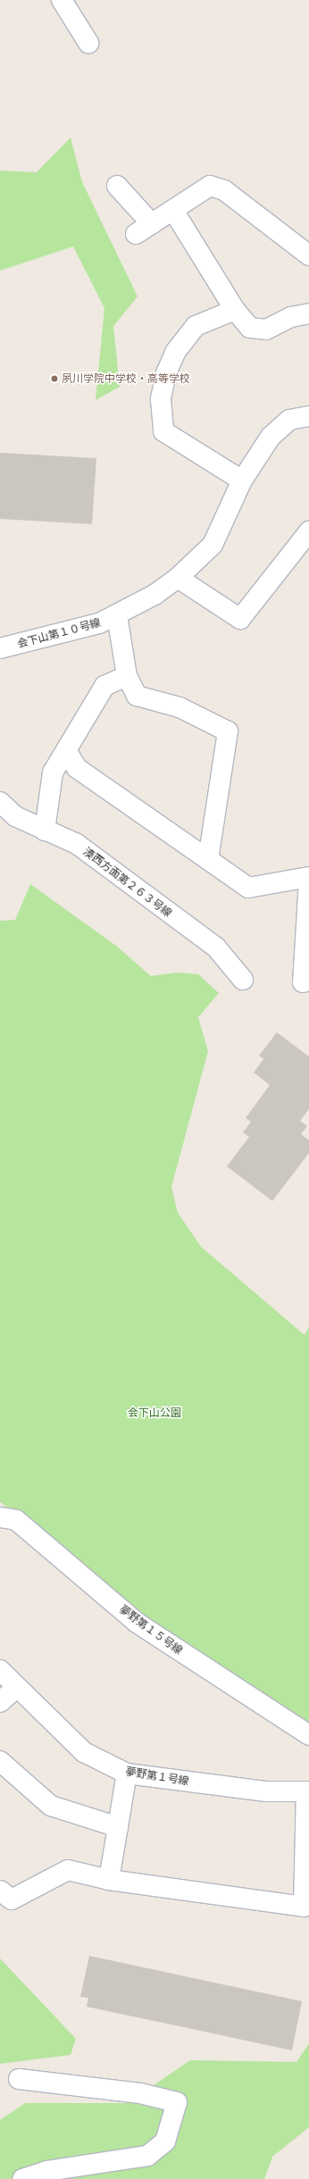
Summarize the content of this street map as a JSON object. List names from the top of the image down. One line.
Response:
{"streets":{"street":["会下山第１０号線","湊西方面第２６３号線","夢野第１５号線","夢野第１号線"]},"parks":["会下山公園"],"places":["夙川学院中学校・高等学校"]}
